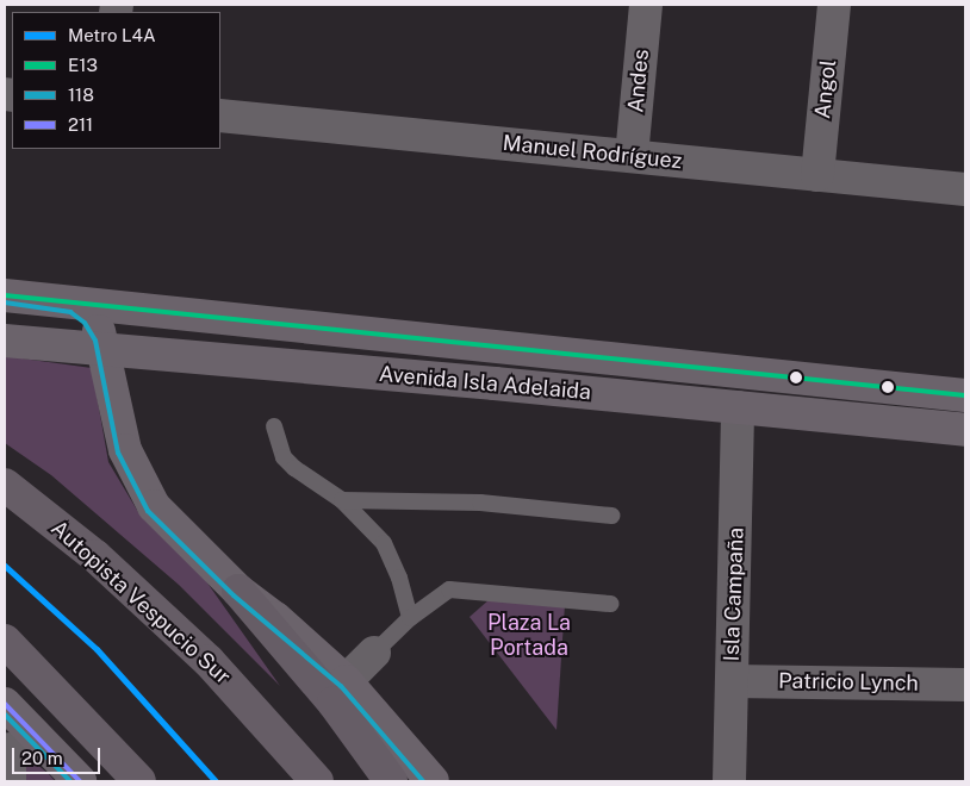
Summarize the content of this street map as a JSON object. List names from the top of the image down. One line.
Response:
{"streets":{"highway":["Autopista Vespucio Sur"],"main road":["Avenida Isla Adelaida"],"street":["Andes","Angol","Manuel Rodríguez","Isla Campaña","Patricio Lynch"]},"crossings":[["Andes","Manuel Rodríguez"],["Angol","Manuel Rodríguez"],["Avenida Isla Adelaida","Isla Campaña"],["Isla Campaña","Patricio Lynch"]],"parks":["Plaza La Portada"],"lines":["transit line E13","transit line 118","metro line L4A","transit line 211"],"legend":["Metro L4A","E13","118","211"],"scale_bar":"20 m"}
